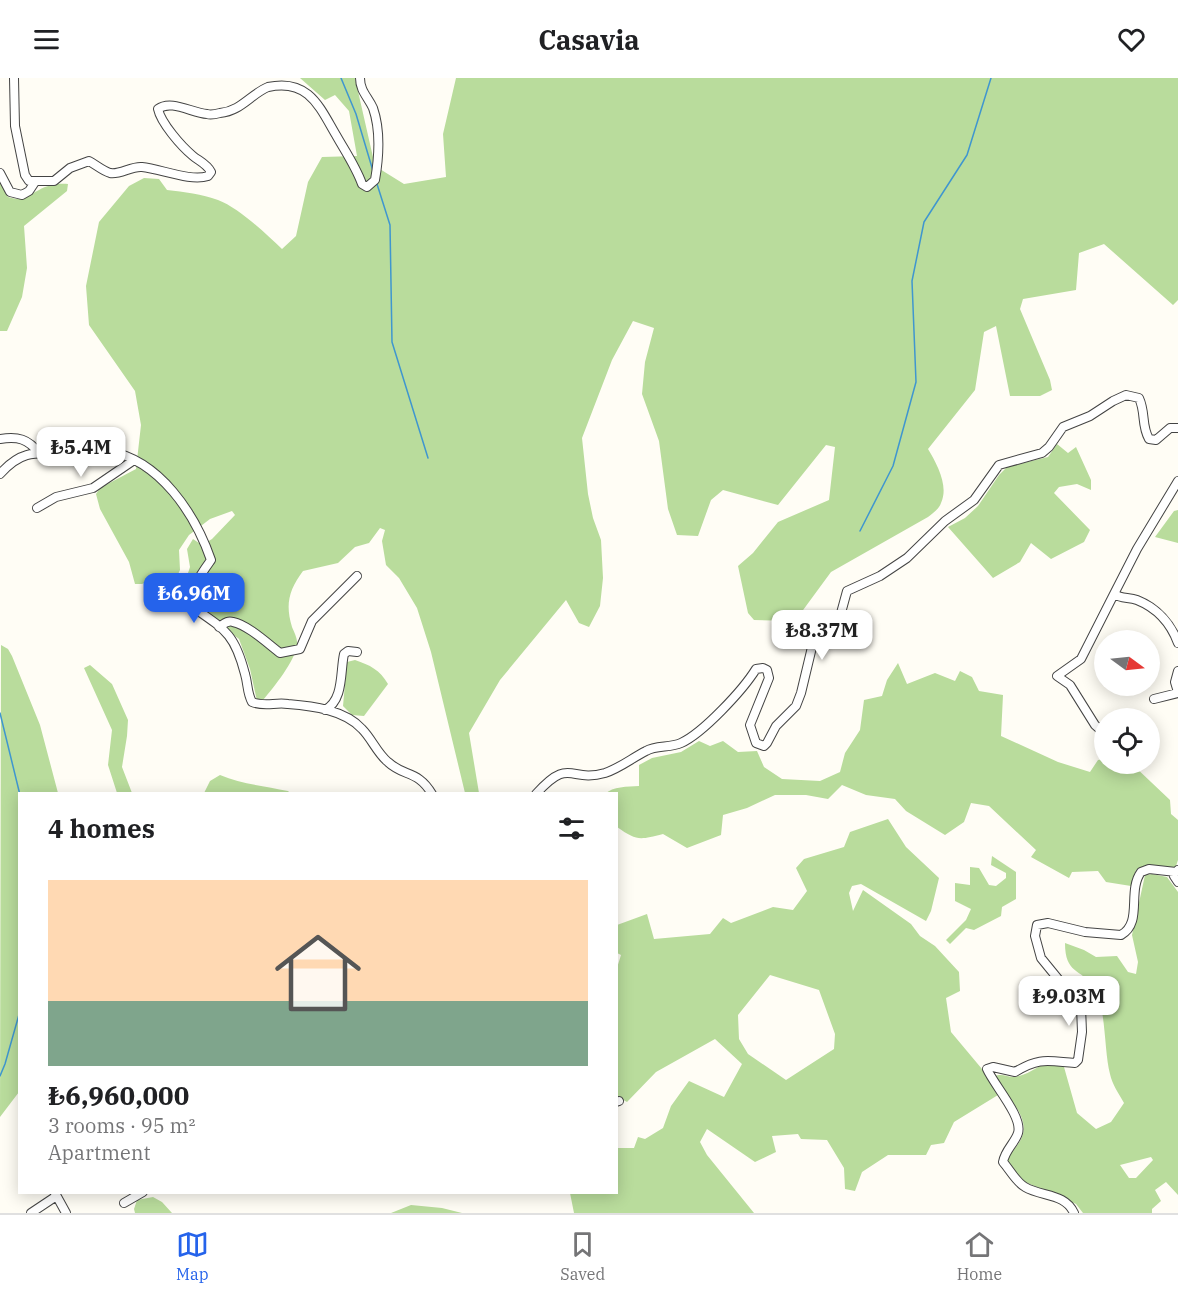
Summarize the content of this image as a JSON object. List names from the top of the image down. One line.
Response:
{"north":"right","page":{"header":"Casavia","price":["₺5.4M","₺6.96M","₺8.37M","₺9.03M"],"heading":"4 homes","list":[{"name":"₺6,960,000","note":"3 rooms · 95 m² · Apartment"}],"tabs":["Map","Saved","Home"]}}
